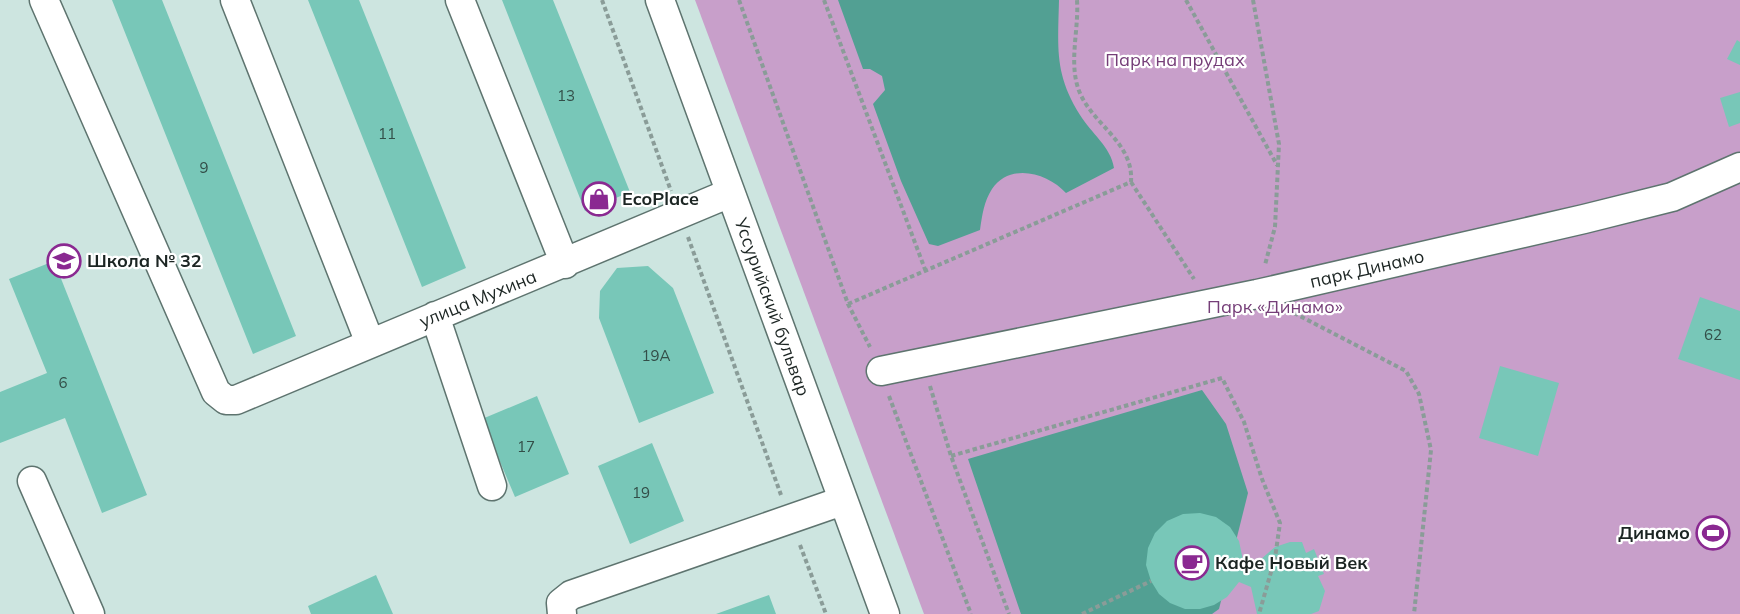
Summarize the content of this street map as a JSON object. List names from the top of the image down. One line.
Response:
{"streets":{"street":["парк Динамо","улица Мухина","Уссурийский бульвар"]},"crossings":[["улица Мухина","Уссурийский бульвар"]],"parks":["Парк на прудах","Парк «Динамо»"],"places":{"shop":["EcoPlace"],"school or university":["Школа № 32"],"sports":["Динамо"],"cafe":["Кафе Новый Век"]},"house_numbers":["13","11","9","62","19А","6","17","19"]}
